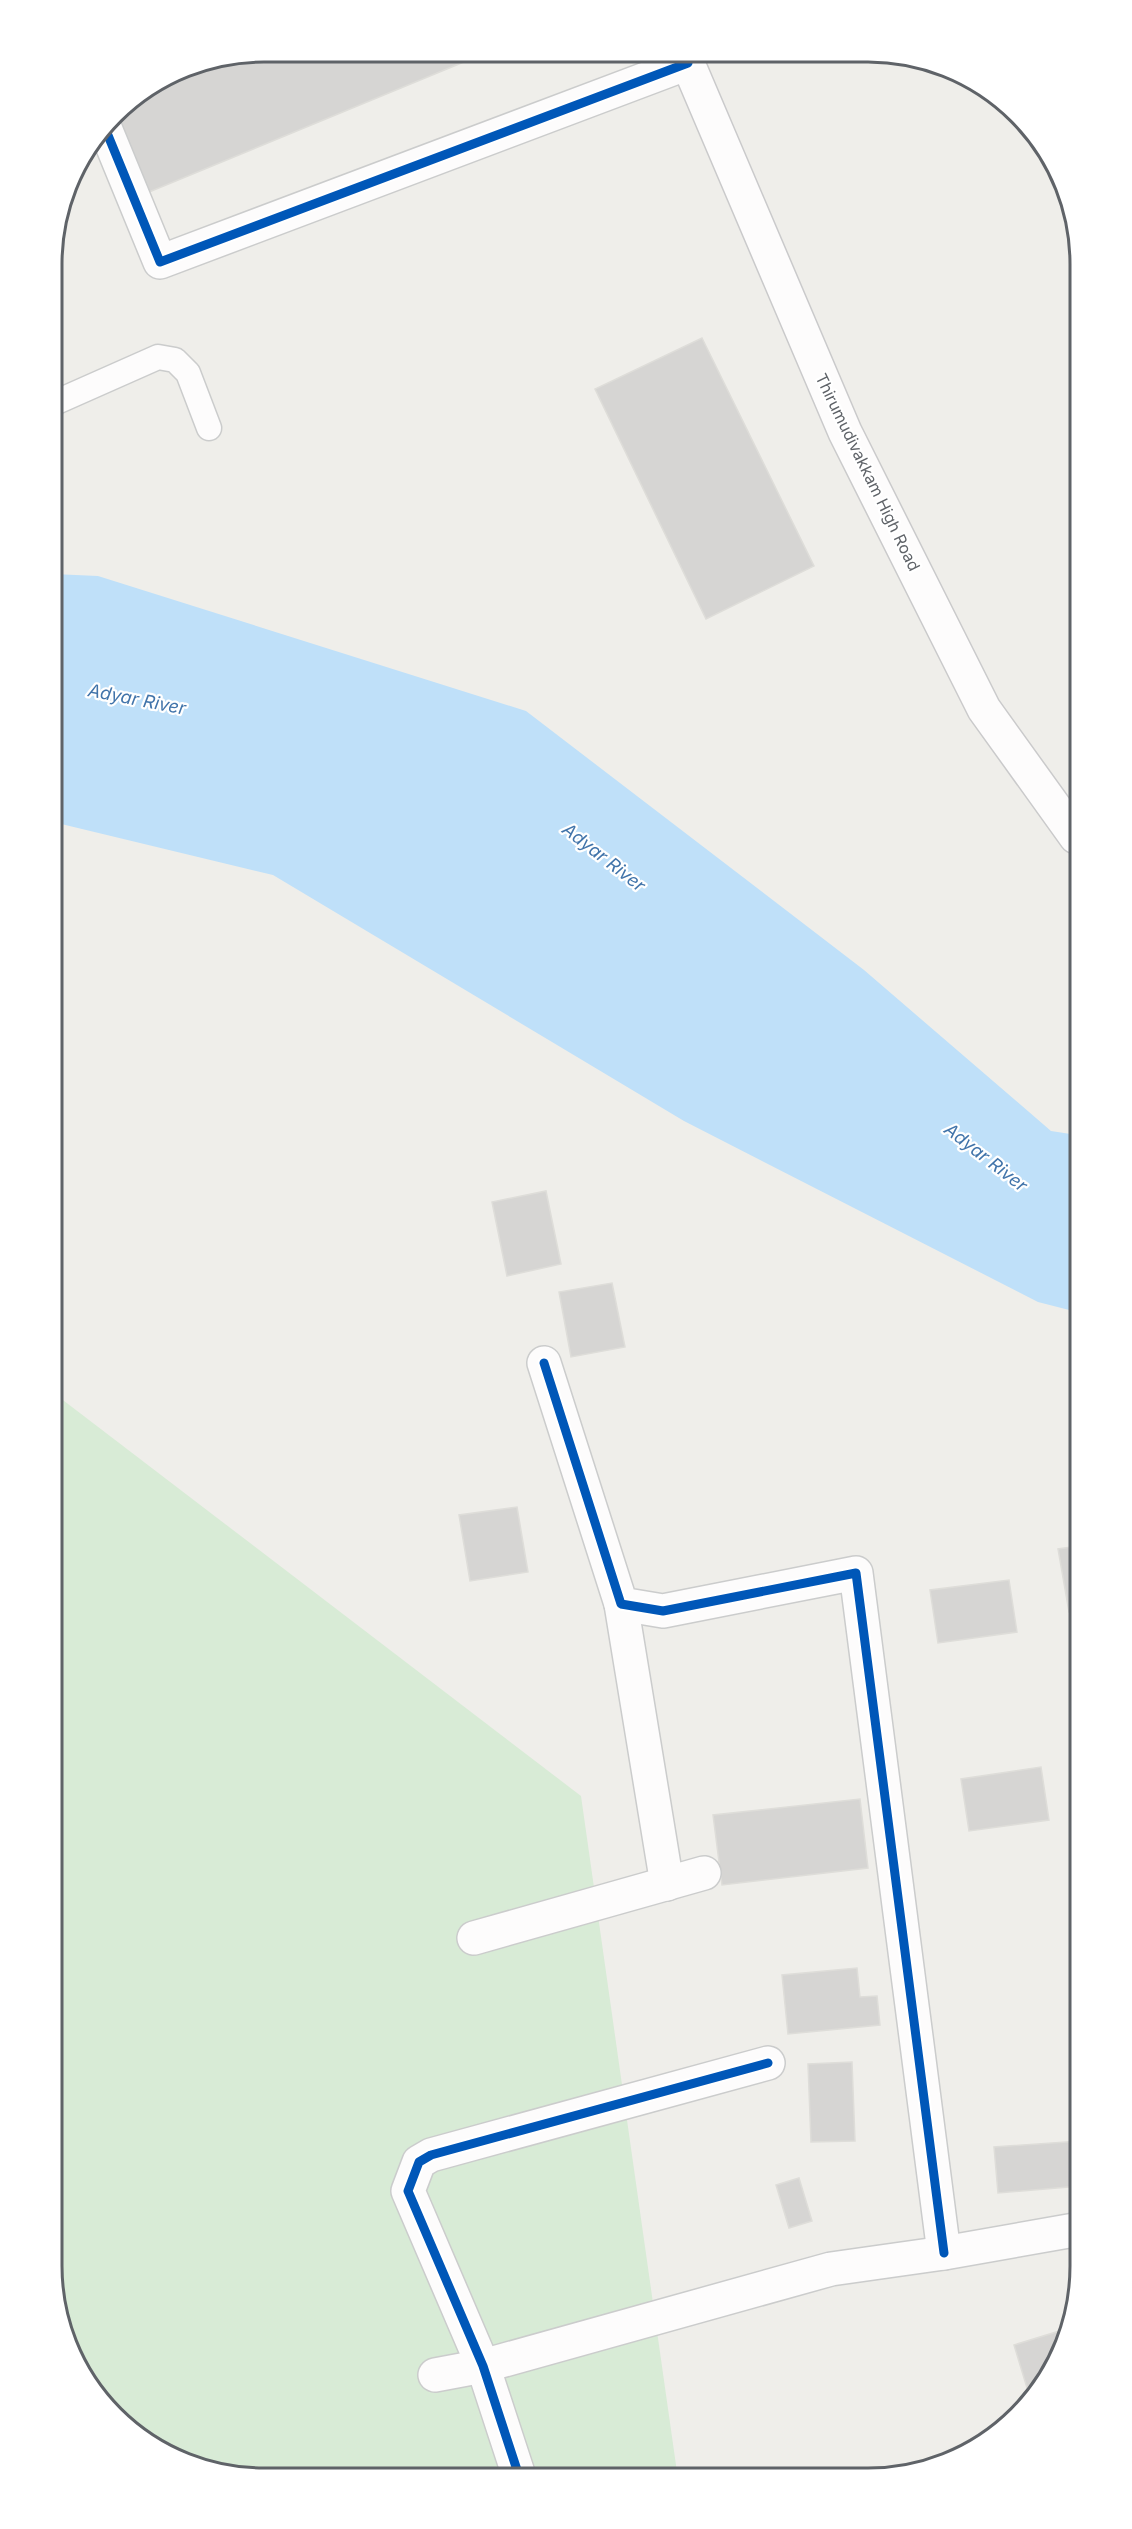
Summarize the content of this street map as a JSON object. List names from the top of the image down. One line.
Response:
{"streets":{"street":["Thirumudivakkam High Road"]},"water":["Adyar River"]}
